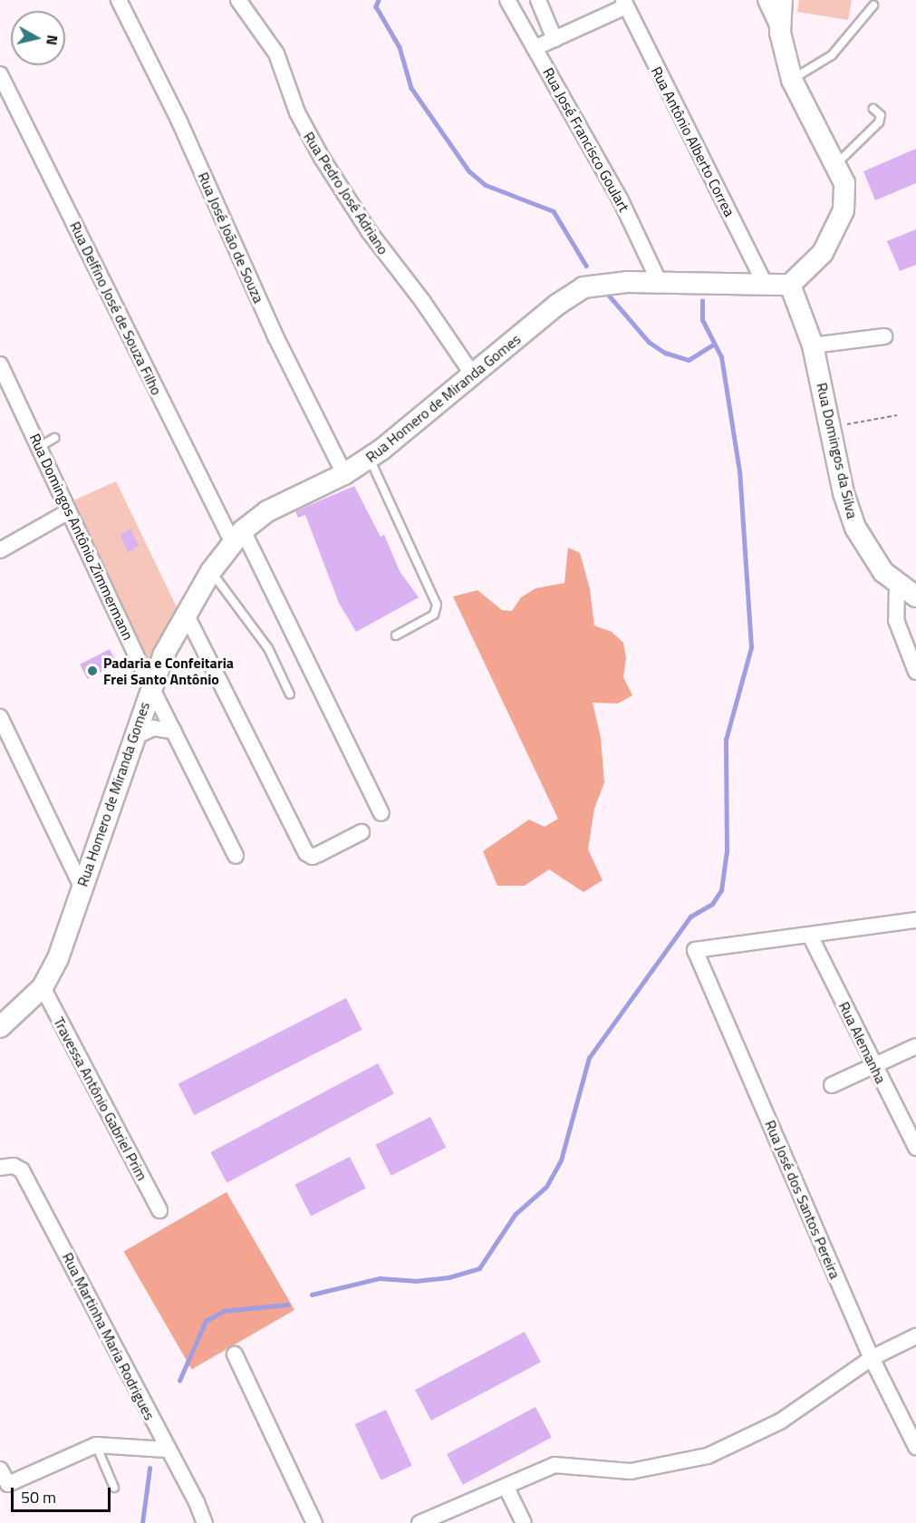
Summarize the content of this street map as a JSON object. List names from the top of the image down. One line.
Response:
{"streets":{"street":["Rua José Francisco Goulart","Rua Antônio Alberto Correa","Rua Pedro José Adriano","Rua José João de Souza","Rua Delfino José de Souza Filho","Rua Homero de Miranda Gomes","Rua Domingos da Silva","Rua Domingos Antônio Zimmermann","Rua Alemanha","Travessa Antônio Gabriel Prim","Rua José dos Santos Pereira","Rua Martinha Maria Rodrigues"]},"crossings":[["Rua José Francisco Goulart","Rua Homero de Miranda Gomes"],["Rua Antônio Alberto Correa","Rua Homero de Miranda Gomes"],["Rua Pedro José Adriano","Rua Homero de Miranda Gomes"],["Rua José João de Souza","Rua Homero de Miranda Gomes"],["Rua Delfino José de Souza Filho","Rua Homero de Miranda Gomes"],["Rua Homero de Miranda Gomes","Rua Domingos da Silva"],["Rua Homero de Miranda Gomes","Rua Domingos Antônio Zimmermann"],["Rua Homero de Miranda Gomes","Travessa Antônio Gabriel Prim"],["Rua Alemanha","Rua José dos Santos Pereira"]],"places":["Padaria e Confeitaria Frei Santo Antônio"],"scale_bar":"50 m","north":"right"}
